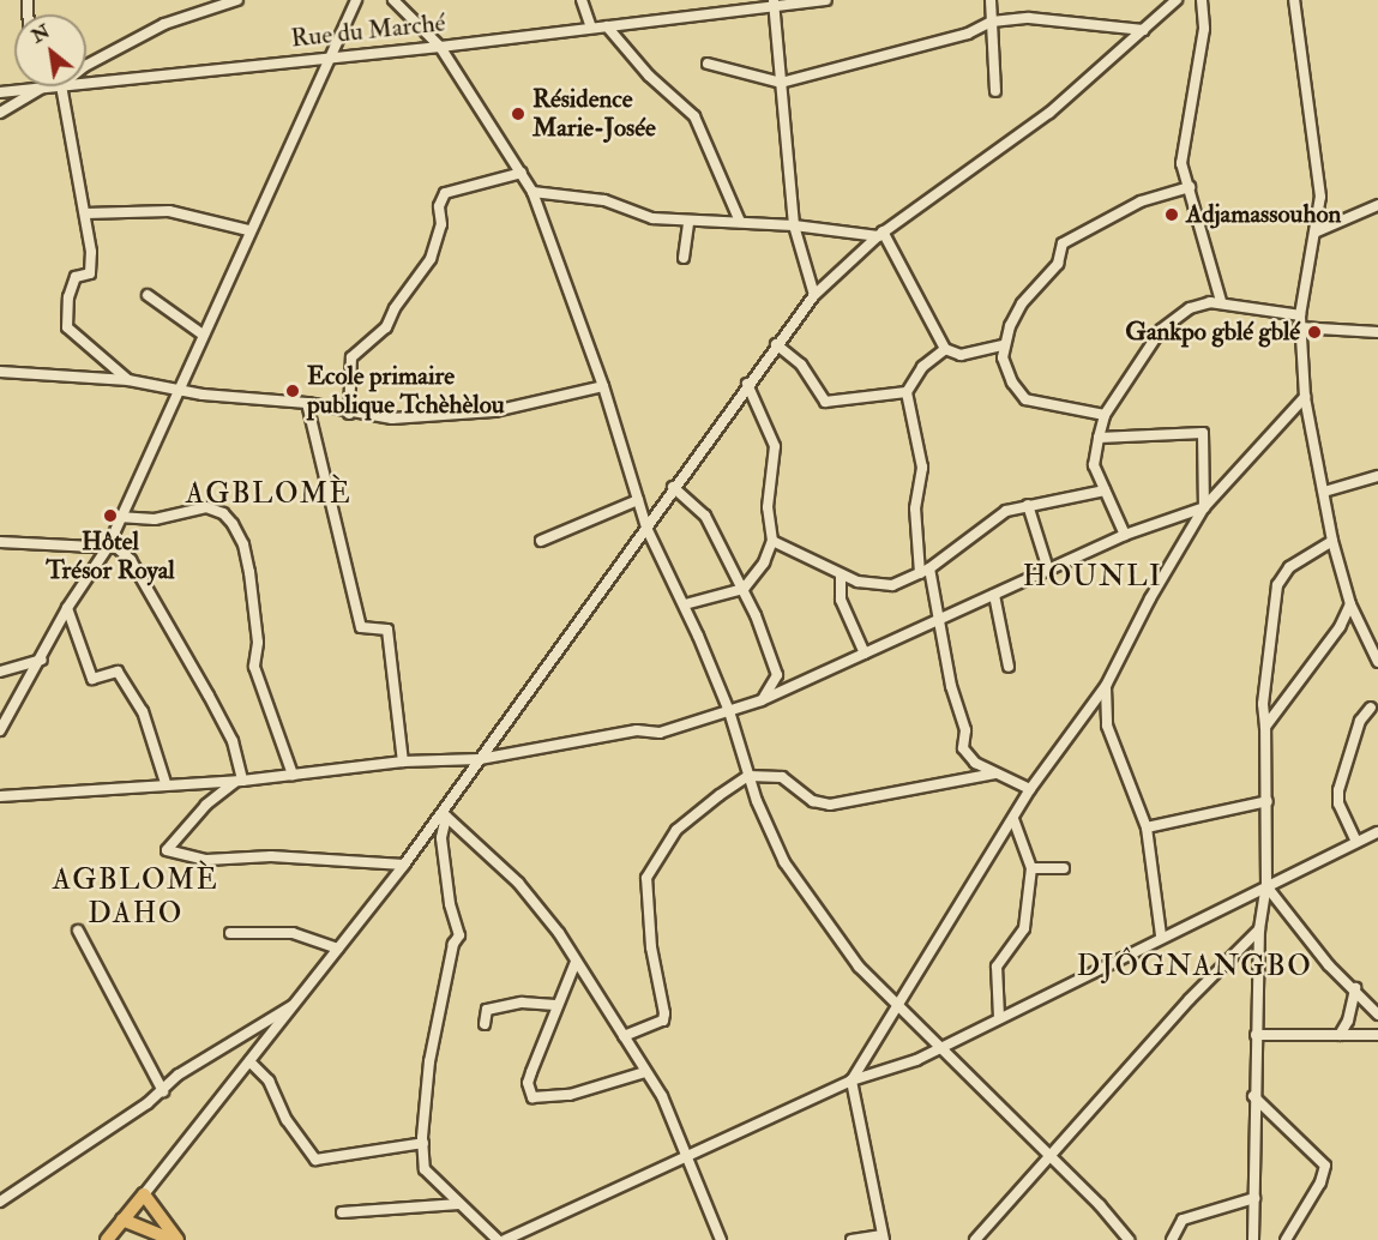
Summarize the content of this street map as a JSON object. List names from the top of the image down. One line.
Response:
{"streets":{"street":["Rue du Marché"]},"districts":["AGBLOMÈ","HOUNLI","AGBLOMÈ DAHO","DJÔGNANGBO"],"places":["Résidence Marie-Josée","Adjamassouhon","Gankpo gblé gblé","Ecole primaire publique Tchèhèlou","Hôtel Trésor Royal"],"north":"top left"}
